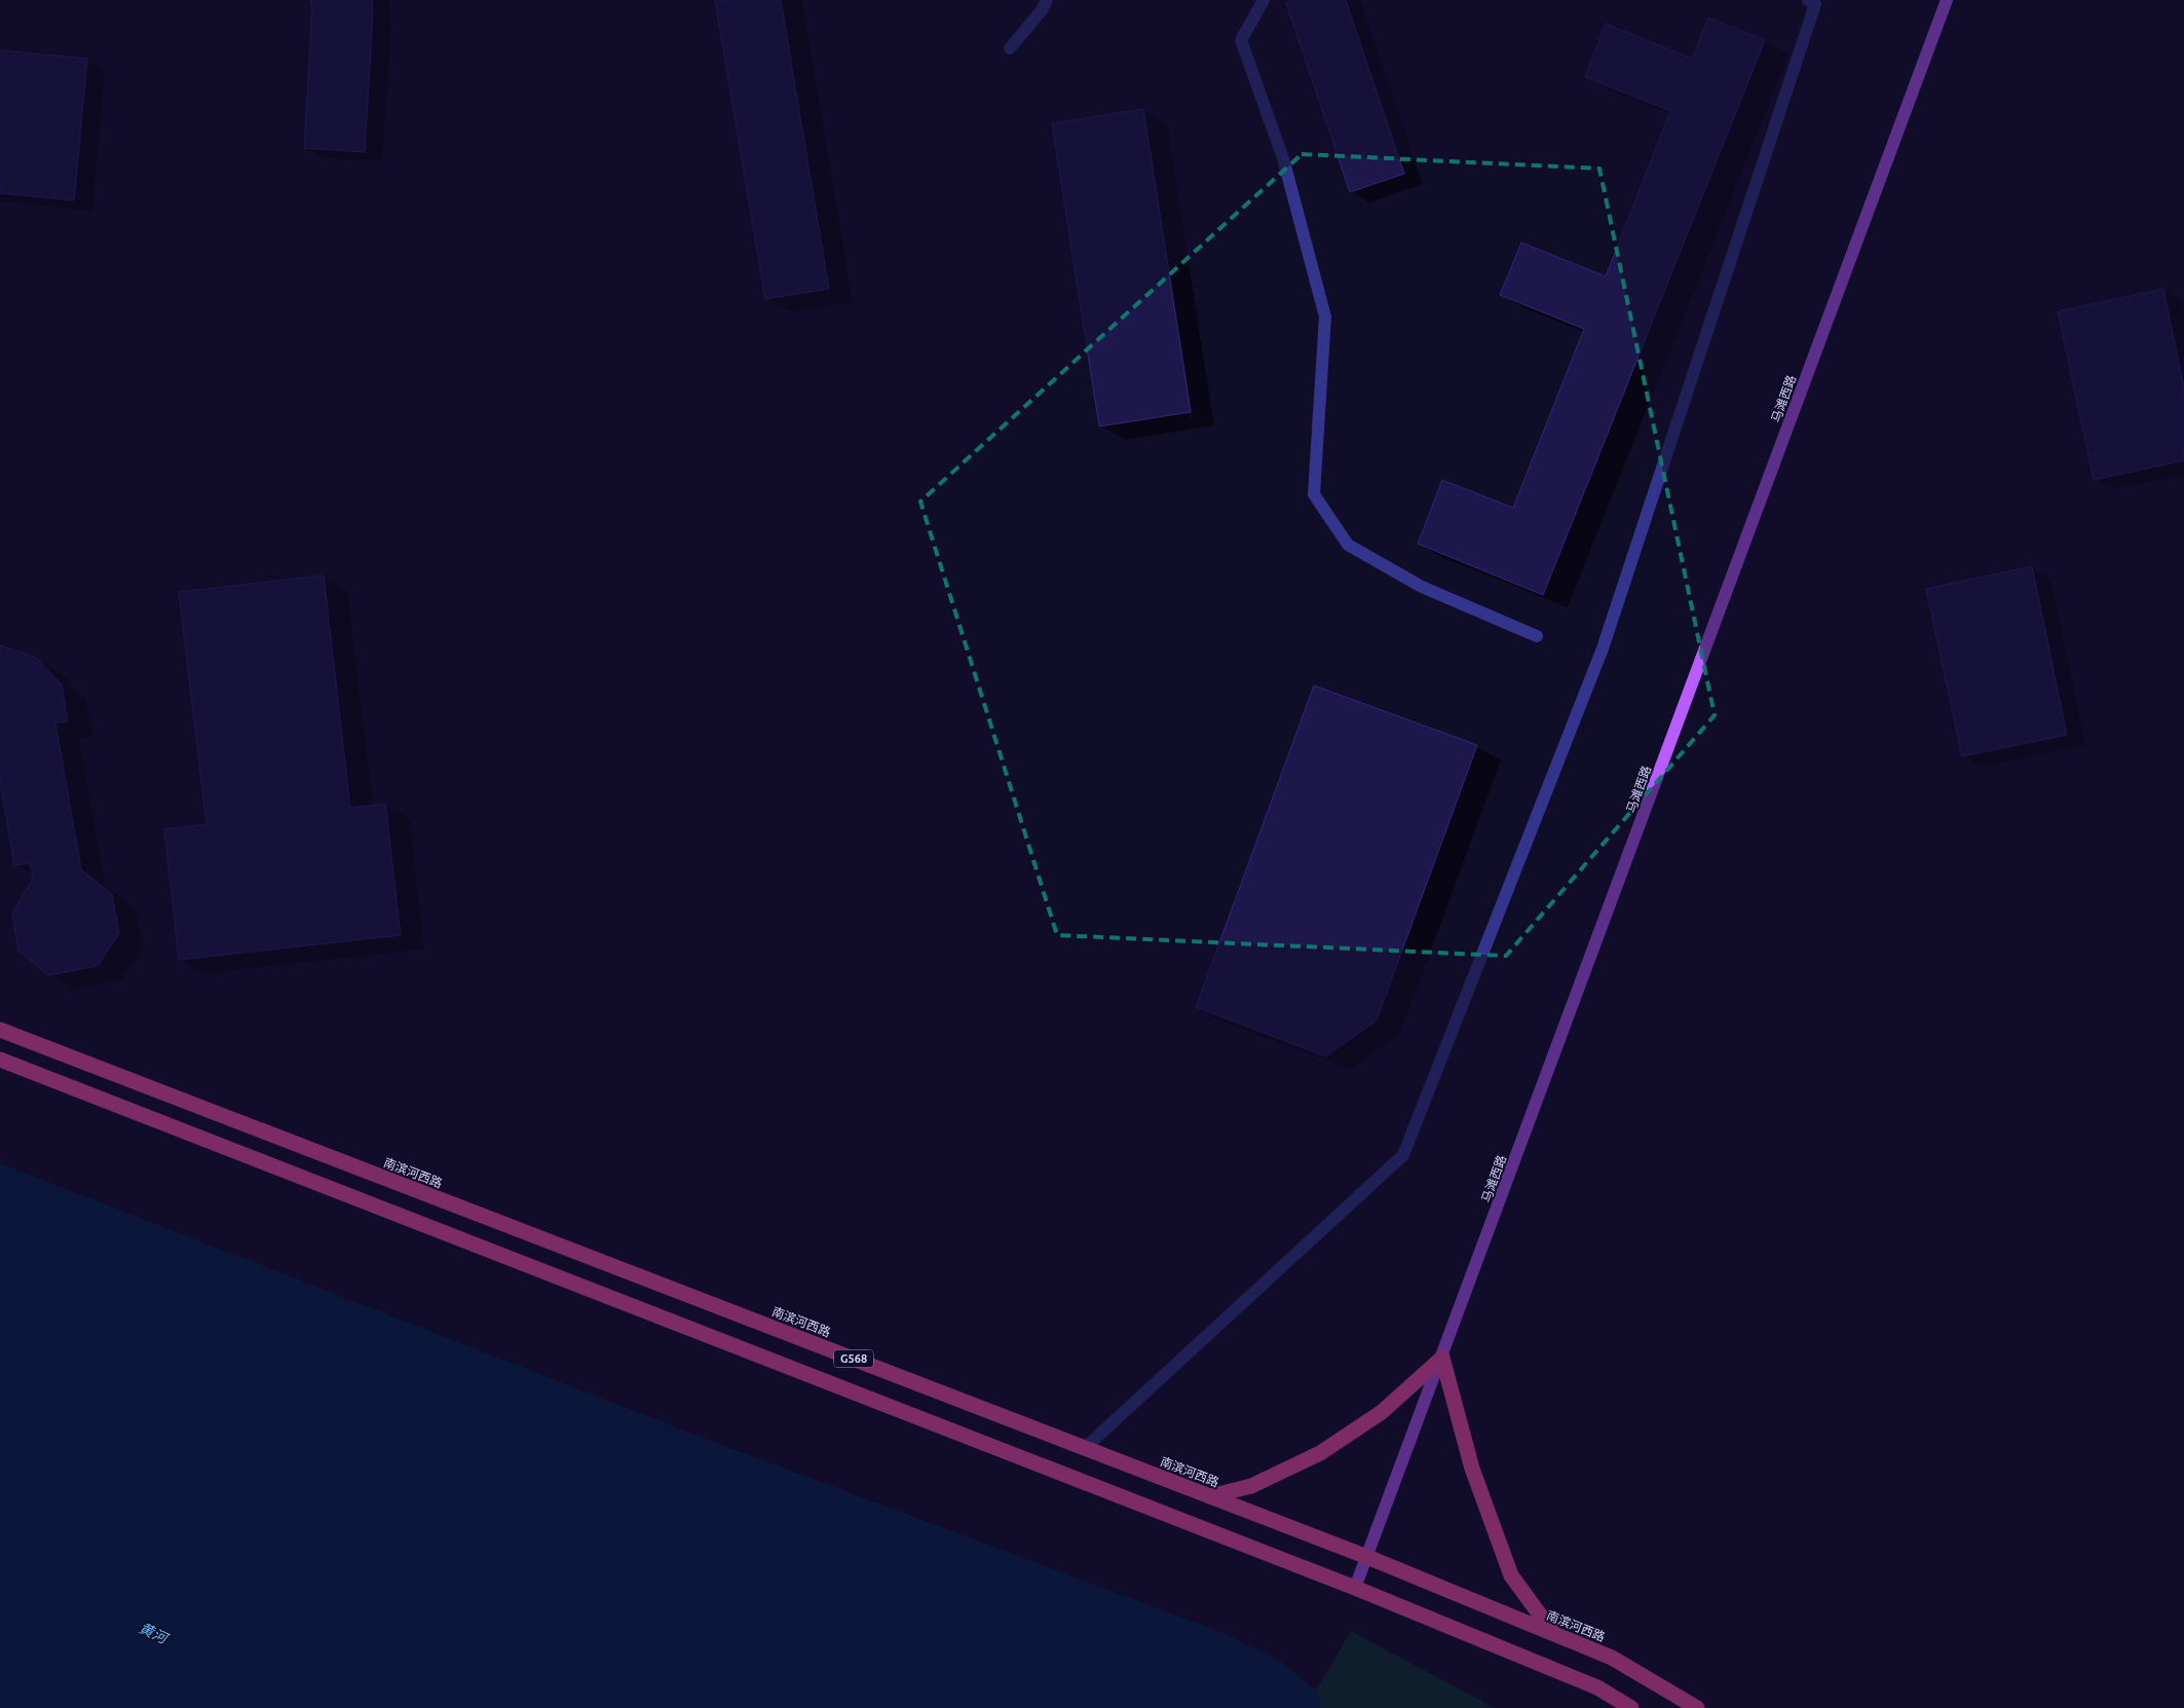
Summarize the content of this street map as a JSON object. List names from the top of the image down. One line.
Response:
{"streets":{"highway":["南滨河西路","G568"],"main road":["马滩西路"]},"crossings":[["马滩西路","南滨河西路"],["马滩西路","G568"]],"water":["黄河"]}
